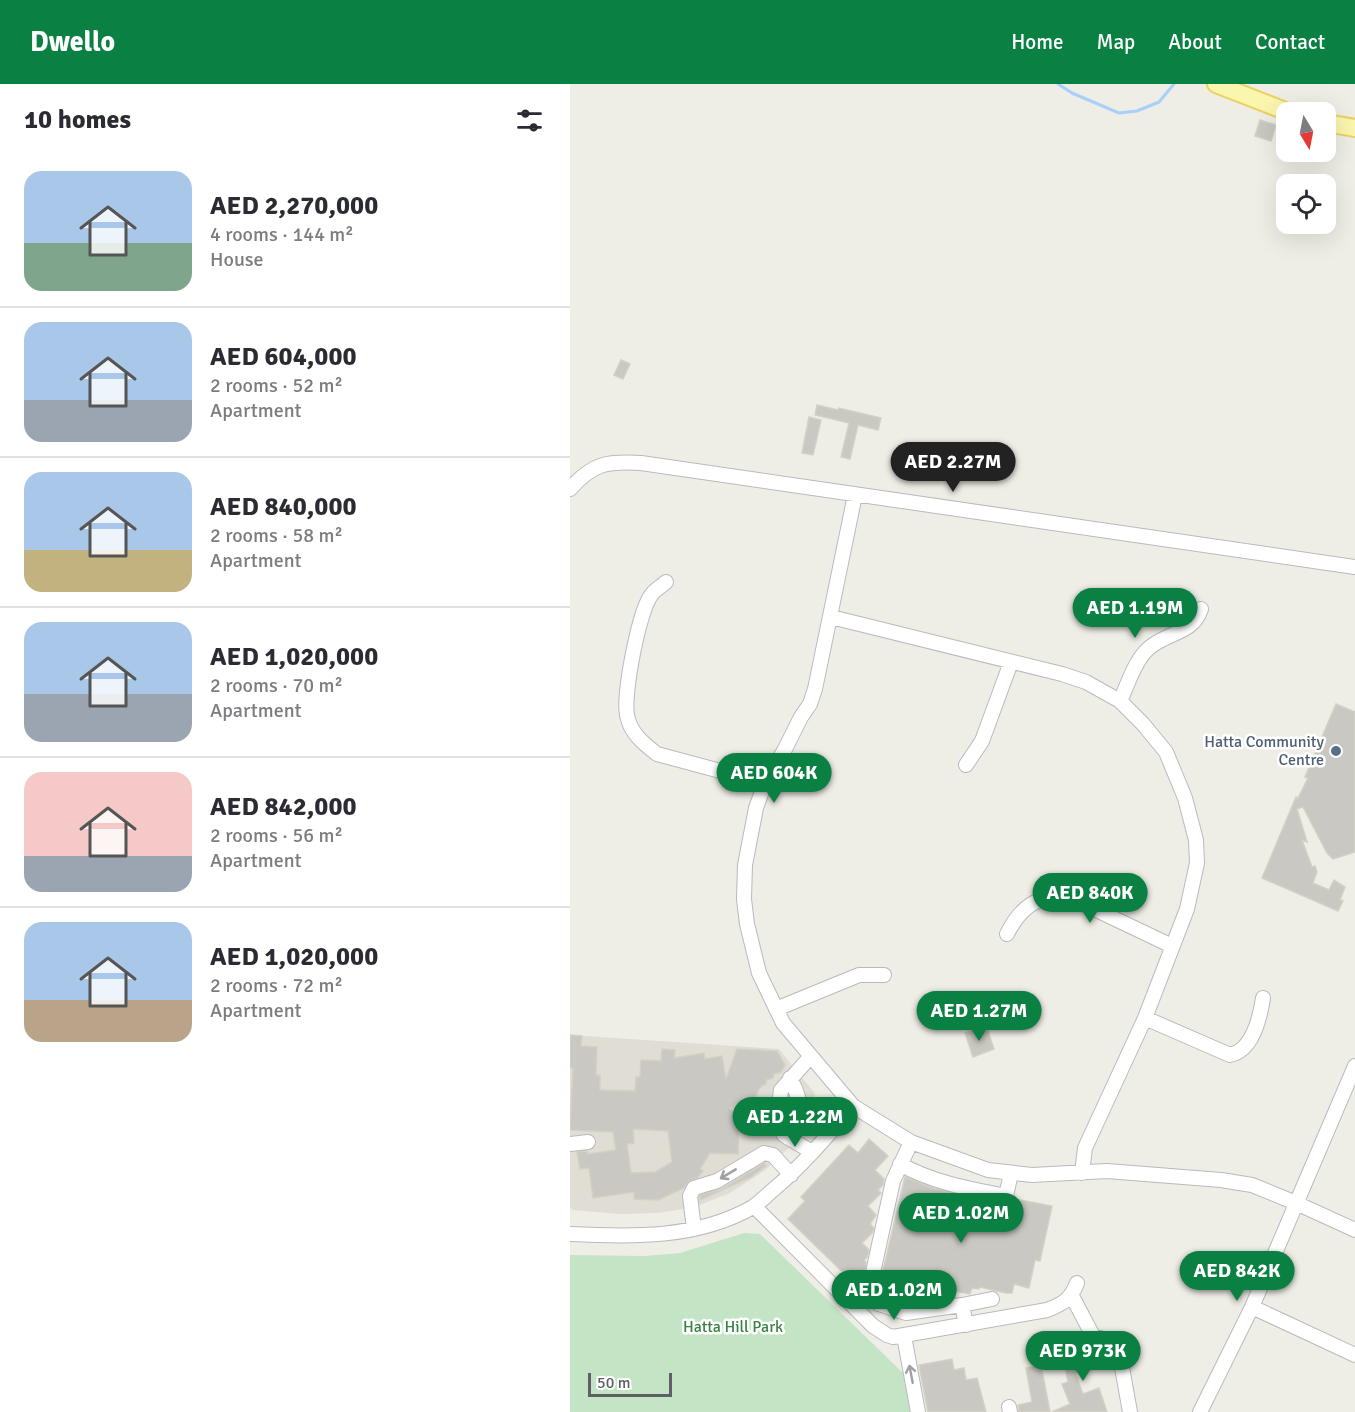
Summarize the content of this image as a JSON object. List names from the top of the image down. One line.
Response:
{"parks":["Hatta Hill Park"],"places":["Hatta Community Centre"],"scale_bar":"50 m","north":"bottom","page":{"header":"Dwello","nav":["Home","Map","About","Contact"],"heading":"10 homes","list":[{"name":"AED 2,270,000","note":"4 rooms · 144 m² · House"},{"name":"AED 604,000","note":"2 rooms · 52 m² · Apartment"},{"name":"AED 840,000","note":"2 rooms · 58 m² · Apartment"},{"name":"AED 1,020,000","note":"2 rooms · 70 m² · Apartment"},{"name":"AED 842,000","note":"2 rooms · 56 m² · Apartment"},{"name":"AED 1,020,000","note":"2 rooms · 72 m² · Apartment"}],"price":["AED 2.27M","AED 1.19M","AED 604K","AED 840K","AED 1.27M","AED 1.22M","AED 1.02M","AED 842K","AED 1.02M","AED 973K"],"scale":"50 m"}}
